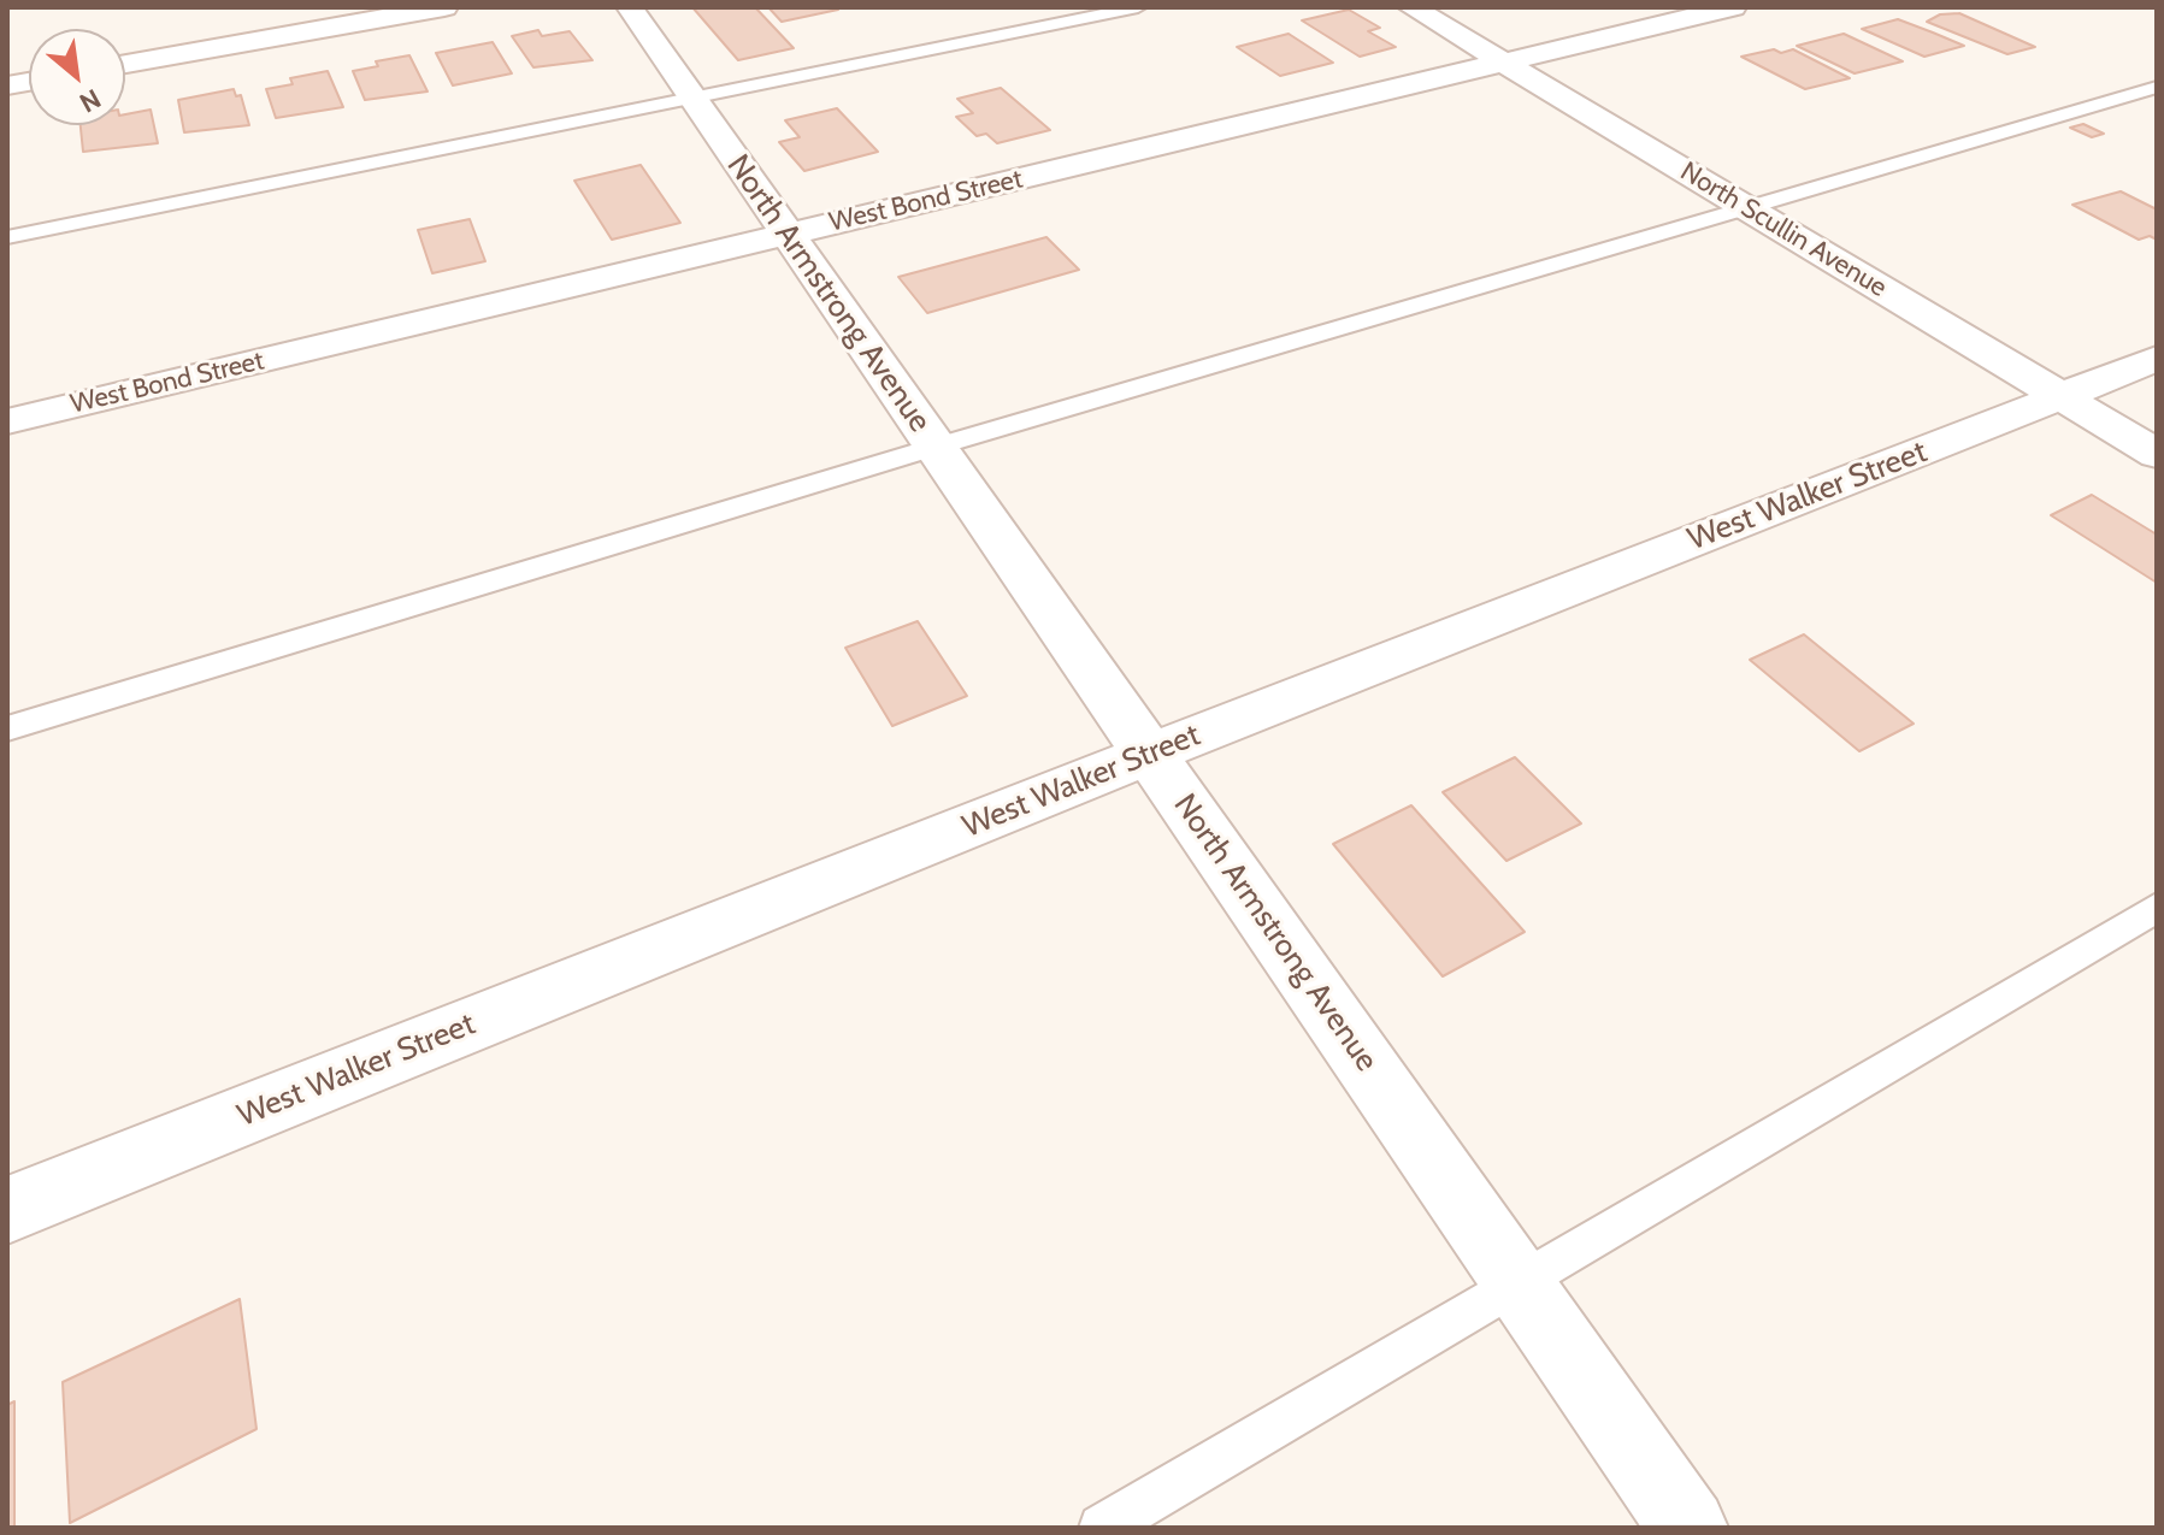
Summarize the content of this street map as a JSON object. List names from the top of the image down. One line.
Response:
{"streets":{"street":["West Bond Street","North Scullin Avenue","North Armstrong Avenue","West Walker Street"]},"crossings":[["West Bond Street","North Scullin Avenue"],["West Bond Street","North Armstrong Avenue"],["North Scullin Avenue","West Walker Street"],["North Armstrong Avenue","West Walker Street"]],"north":"bottom right"}
